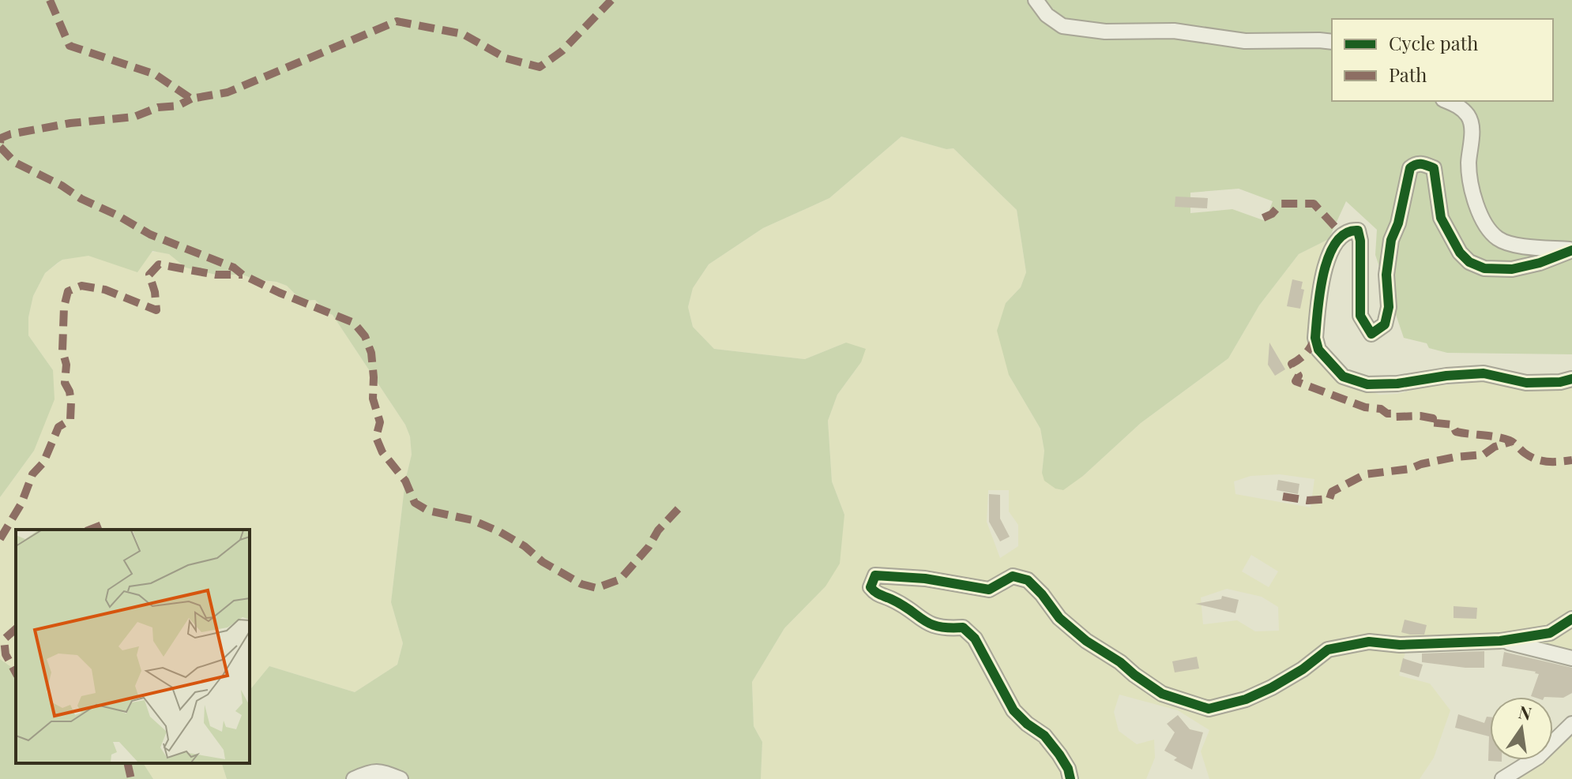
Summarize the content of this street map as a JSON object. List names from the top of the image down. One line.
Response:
{"legend":["Cycle path","Path"],"north":"top"}
